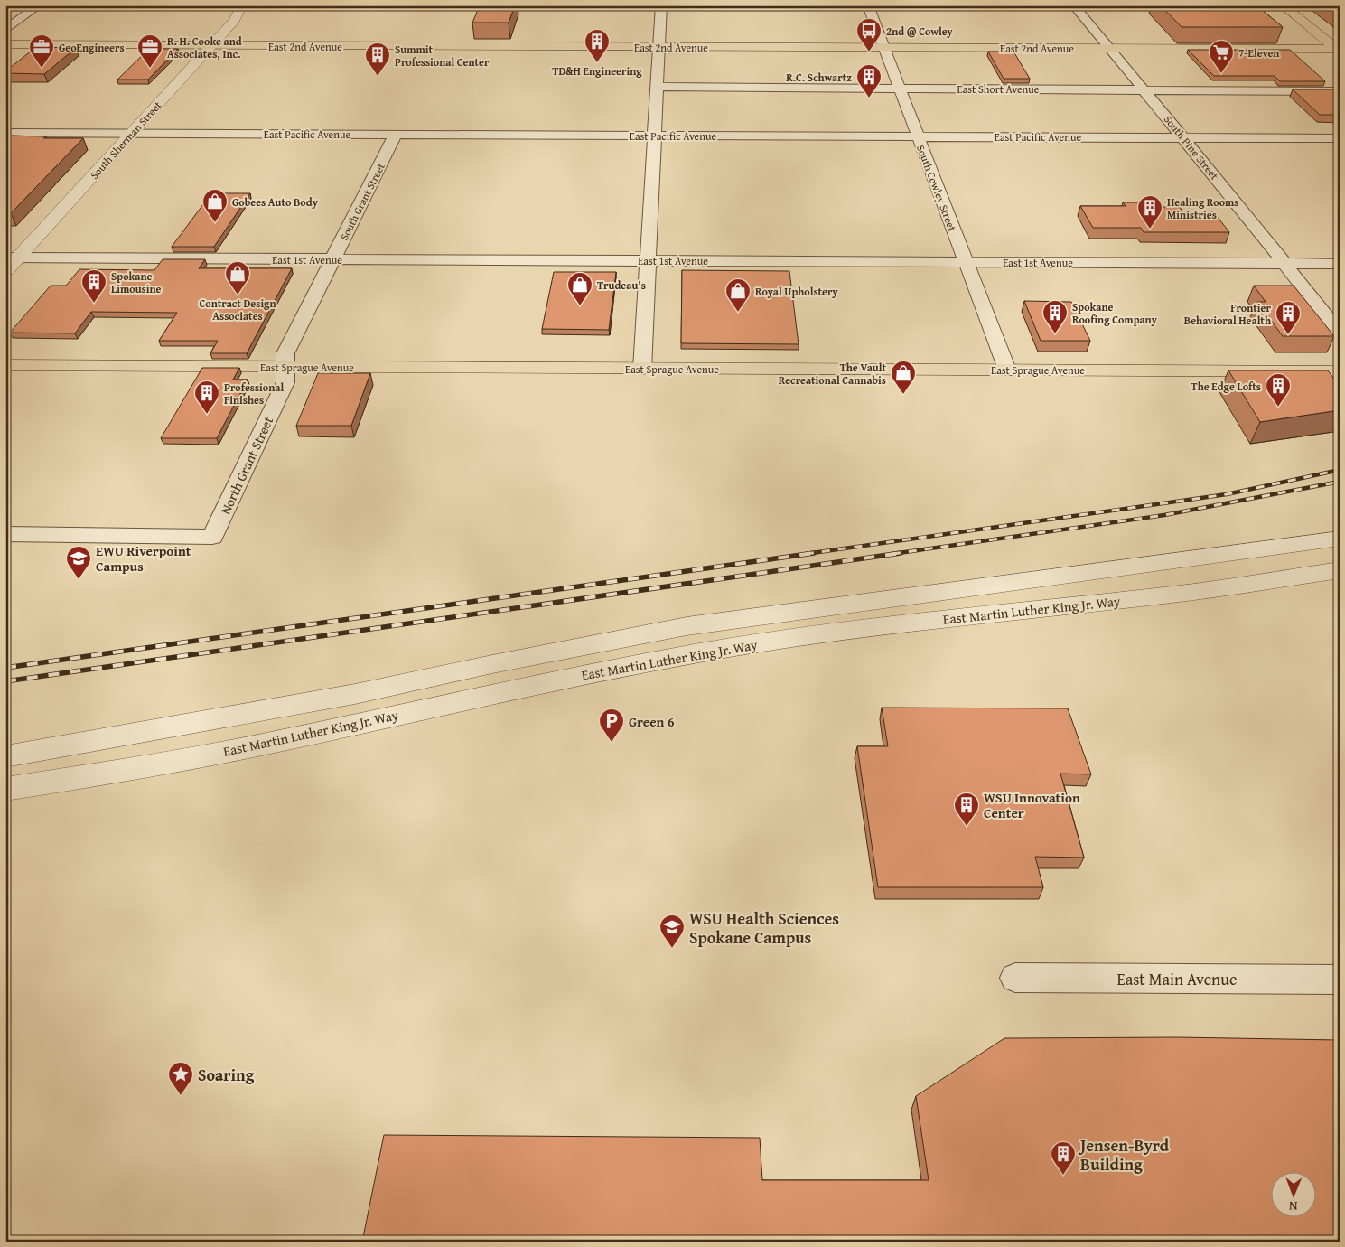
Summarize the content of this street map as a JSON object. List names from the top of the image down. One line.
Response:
{"streets":{"main road":["East 2nd Avenue","East Sprague Avenue"],"street":["East Short Avenue","East Pacific Avenue","South Sherman Street","South Pine Street","South Cowley Street","South Grant Street","East 1st Avenue","North Grant Street","East Martin Luther King Jr. Way","East Main Avenue"]},"crossings":[["East 2nd Avenue","South Sherman Street"],["East 2nd Avenue","South Pine Street"],["East 2nd Avenue","South Cowley Street"],["East Short Avenue","South Pine Street"],["East Short Avenue","South Cowley Street"],["East Pacific Avenue","South Sherman Street"],["East Pacific Avenue","South Pine Street"],["East Pacific Avenue","South Cowley Street"],["East Pacific Avenue","South Grant Street"],["South Sherman Street","East 1st Avenue"],["South Pine Street","East 1st Avenue"],["South Cowley Street","East 1st Avenue"],["South Cowley Street","East Sprague Avenue"],["South Grant Street","East 1st Avenue"],["South Grant Street","East Sprague Avenue"],["South Grant Street","North Grant Street"],["East Sprague Avenue","North Grant Street"]],"places":{"bus stop":["2nd @ Cowley"],"building":["TD&H Engineering","Summit Professional Center","R.C. Schwartz","Healing Rooms Ministries","Spokane Limousine","Spokane Roofing Company","Frontier Behavioral Health","The Edge Lofts","Professional Finishes","WSU Innovation Center","Jensen-Byrd Building"],"office":["GeoEngineers","R. H. Cooke and Associates, Inc."],"supermarket":["7-Eleven"],"shop":["Gobees Auto Body","Contract Design Associates","Trudeau's","Royal Upholstery","The Vault Recreational Cannabis"],"school or university":["EWU Riverpoint Campus","WSU Health Sciences Spokane Campus"],"parking":["Green 6"],"place":["Soaring"]},"north":"bottom"}
